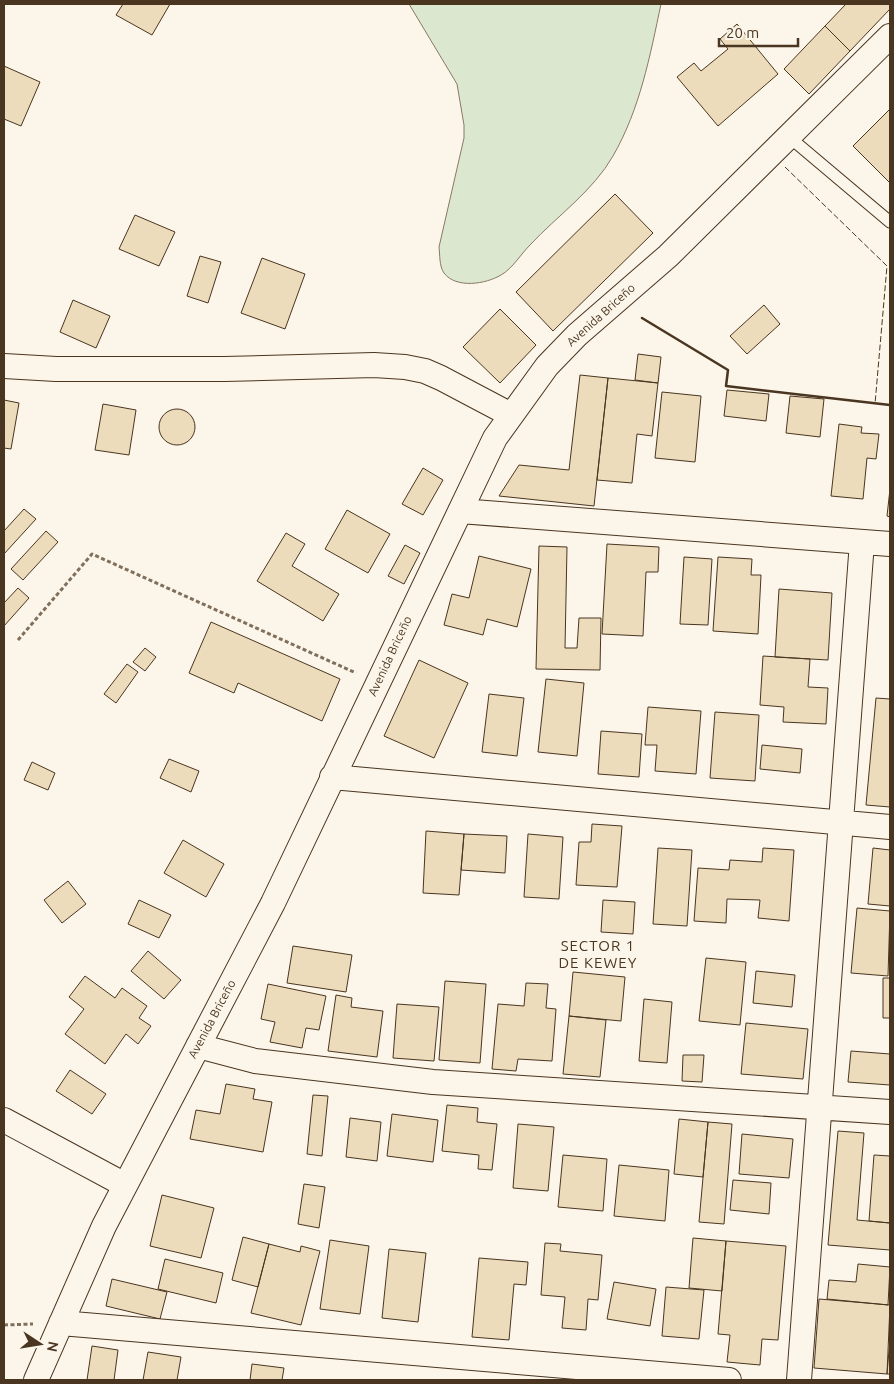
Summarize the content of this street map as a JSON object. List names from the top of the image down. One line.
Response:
{"streets":{"street":["Avenida Briceño"]},"districts":["SECTOR 1 DE KEWEY"],"scale_bar":"20 m","north":"right"}
